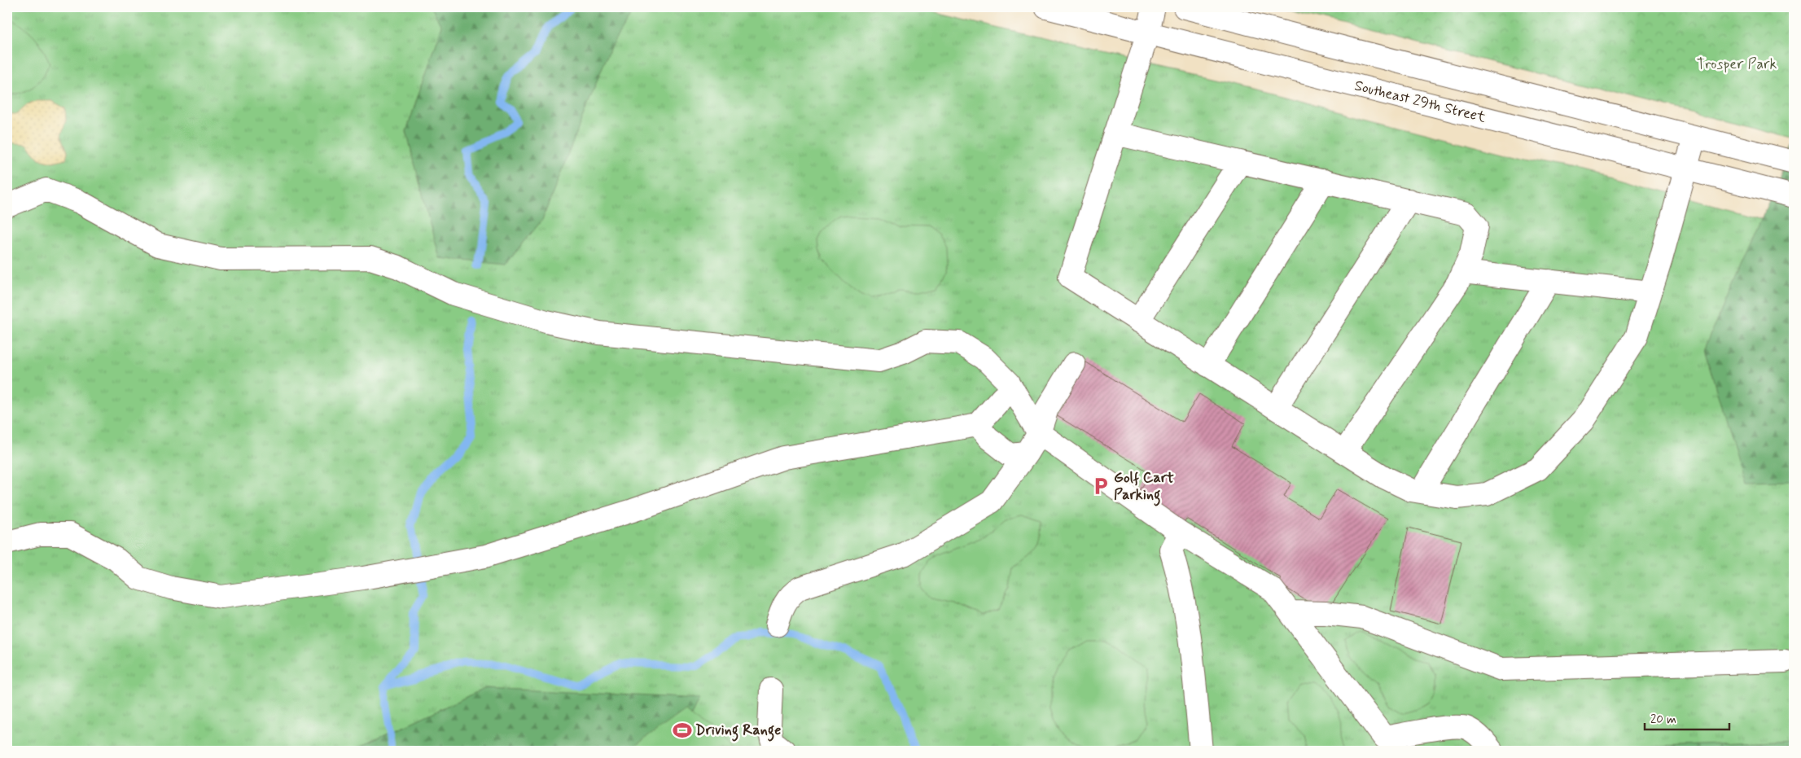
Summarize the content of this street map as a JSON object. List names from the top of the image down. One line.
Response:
{"streets":{"main road":["Southeast 29th Street"]},"parks":["Trosper Park"],"places":{"parking":["Golf Cart Parking"],"sports":["Driving Range"]},"scale_bar":"20 m"}
